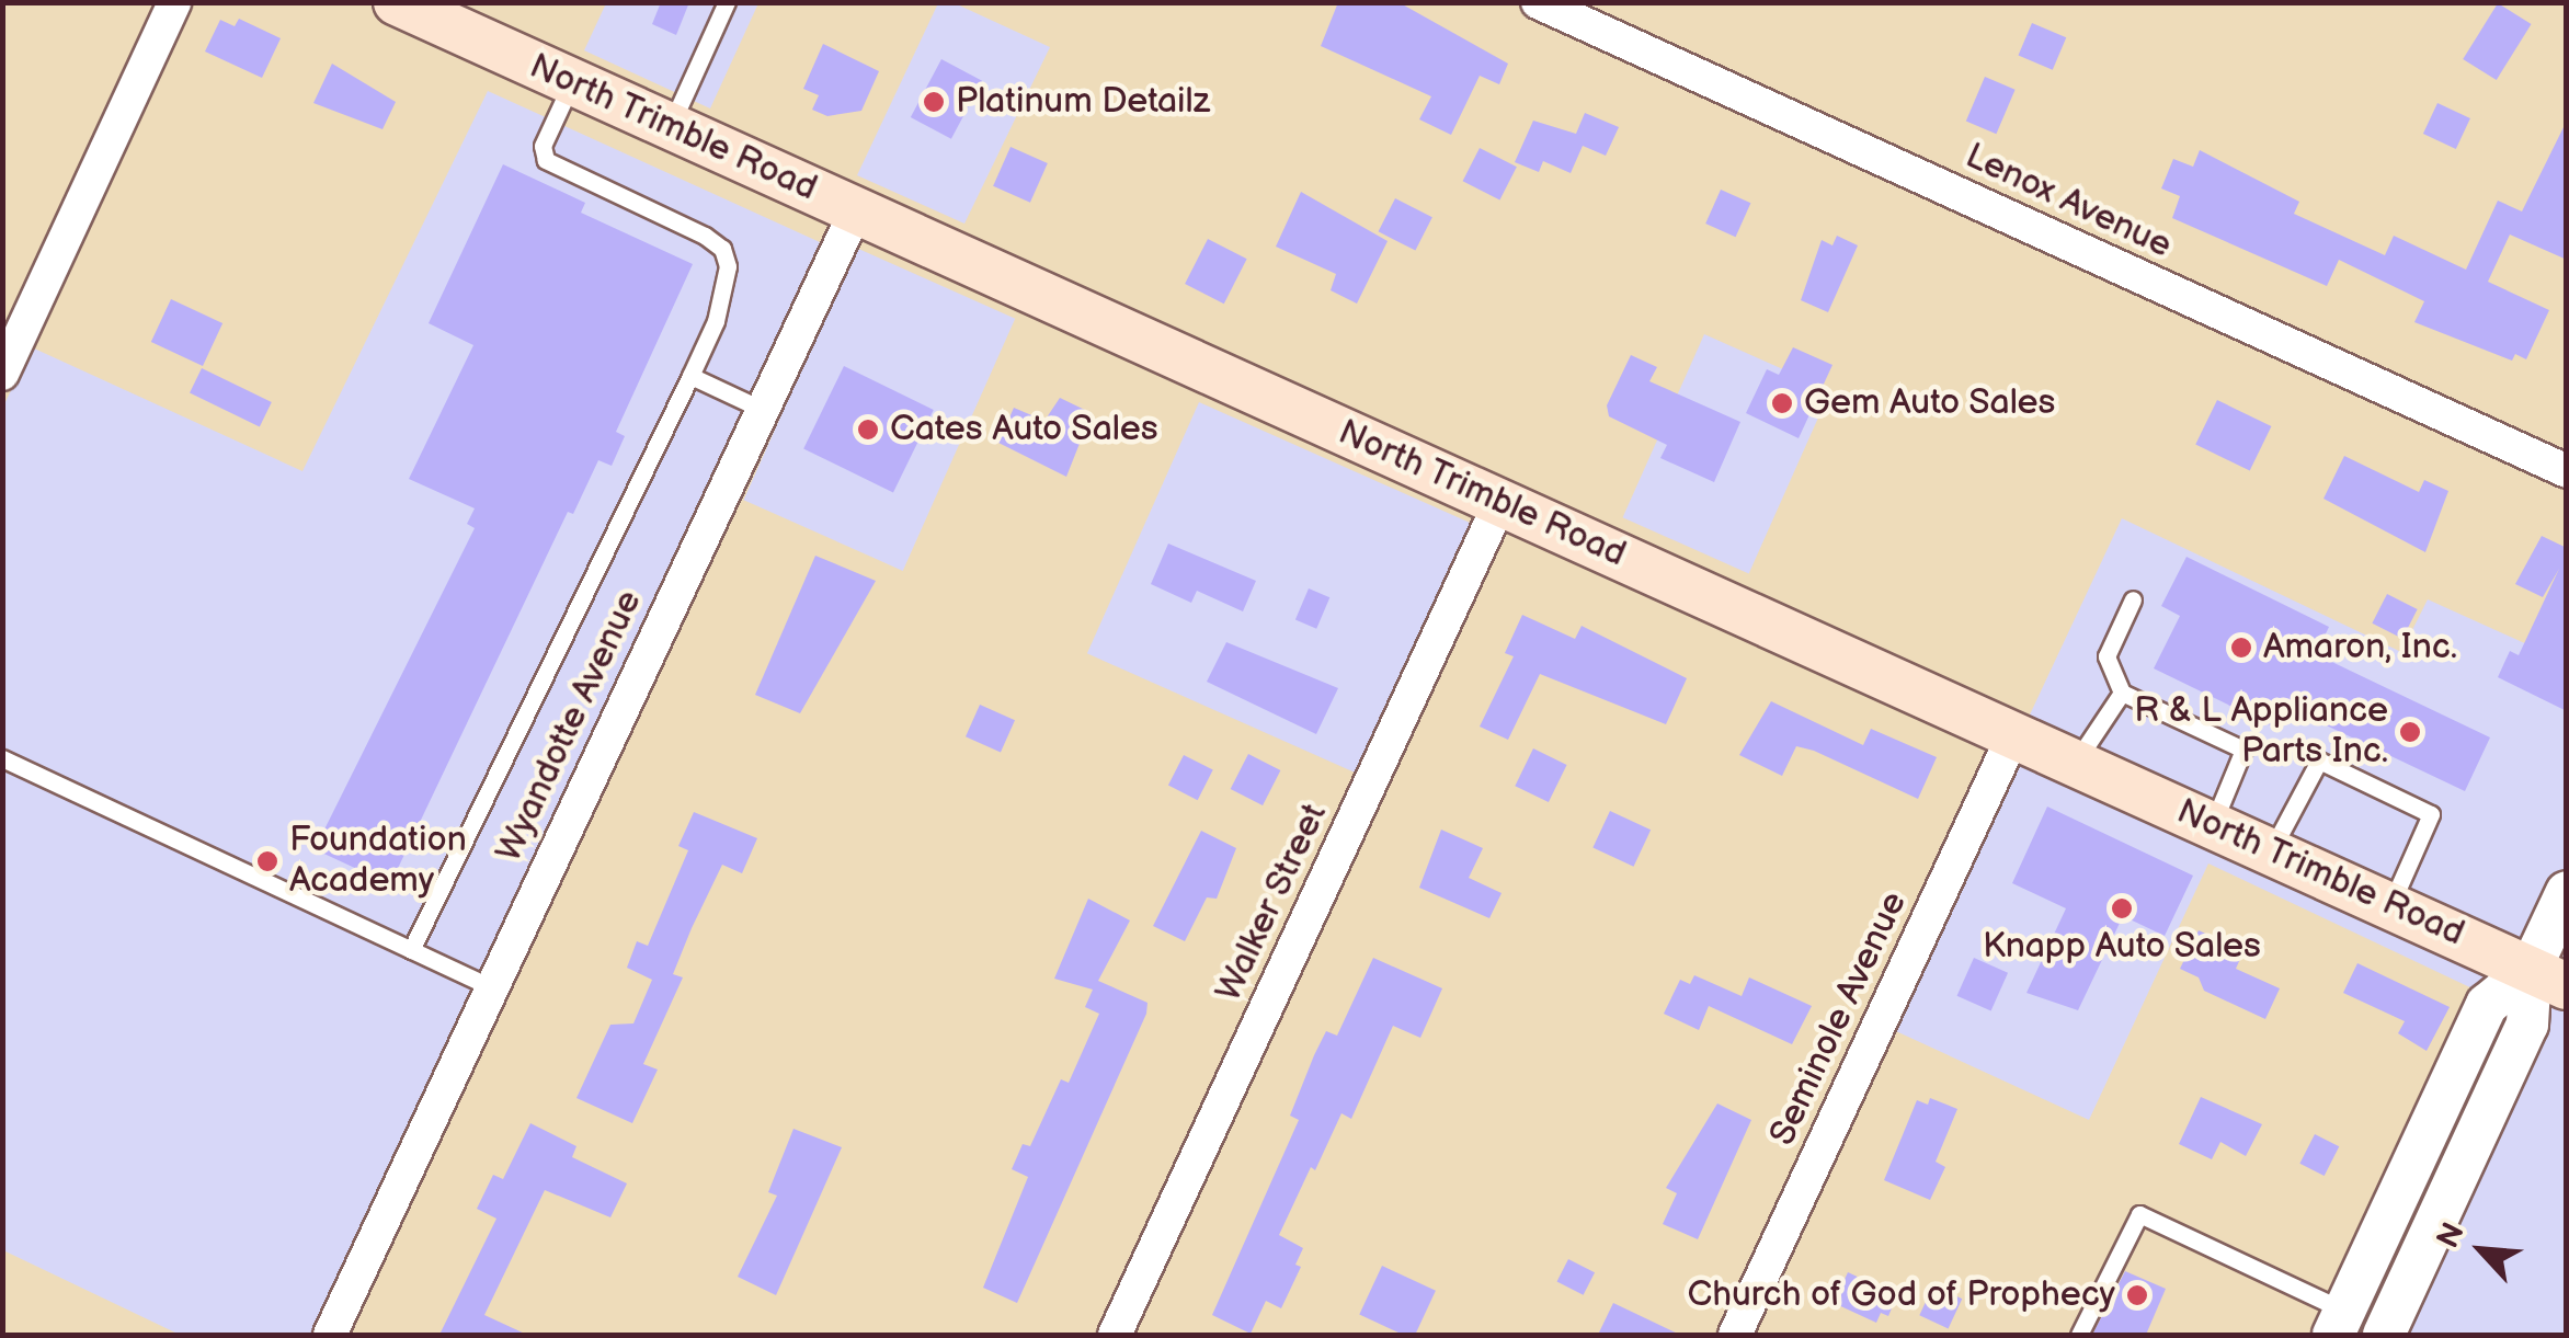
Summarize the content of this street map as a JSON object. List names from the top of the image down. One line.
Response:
{"streets":{"main road":["North Trimble Road"],"street":["Lenox Avenue","Wyandotte Avenue","Walker Street","Seminole Avenue"]},"crossings":[["North Trimble Road","Wyandotte Avenue"],["North Trimble Road","Walker Street"],["North Trimble Road","Seminole Avenue"]],"places":["Platinum Detailz","Gem Auto Sales","Cates Auto Sales","Amaron, Inc.","R & L Appliance Parts Inc.","Foundation Academy","Knapp Auto Sales","Church of God of Prophecy"],"north":"top left"}
